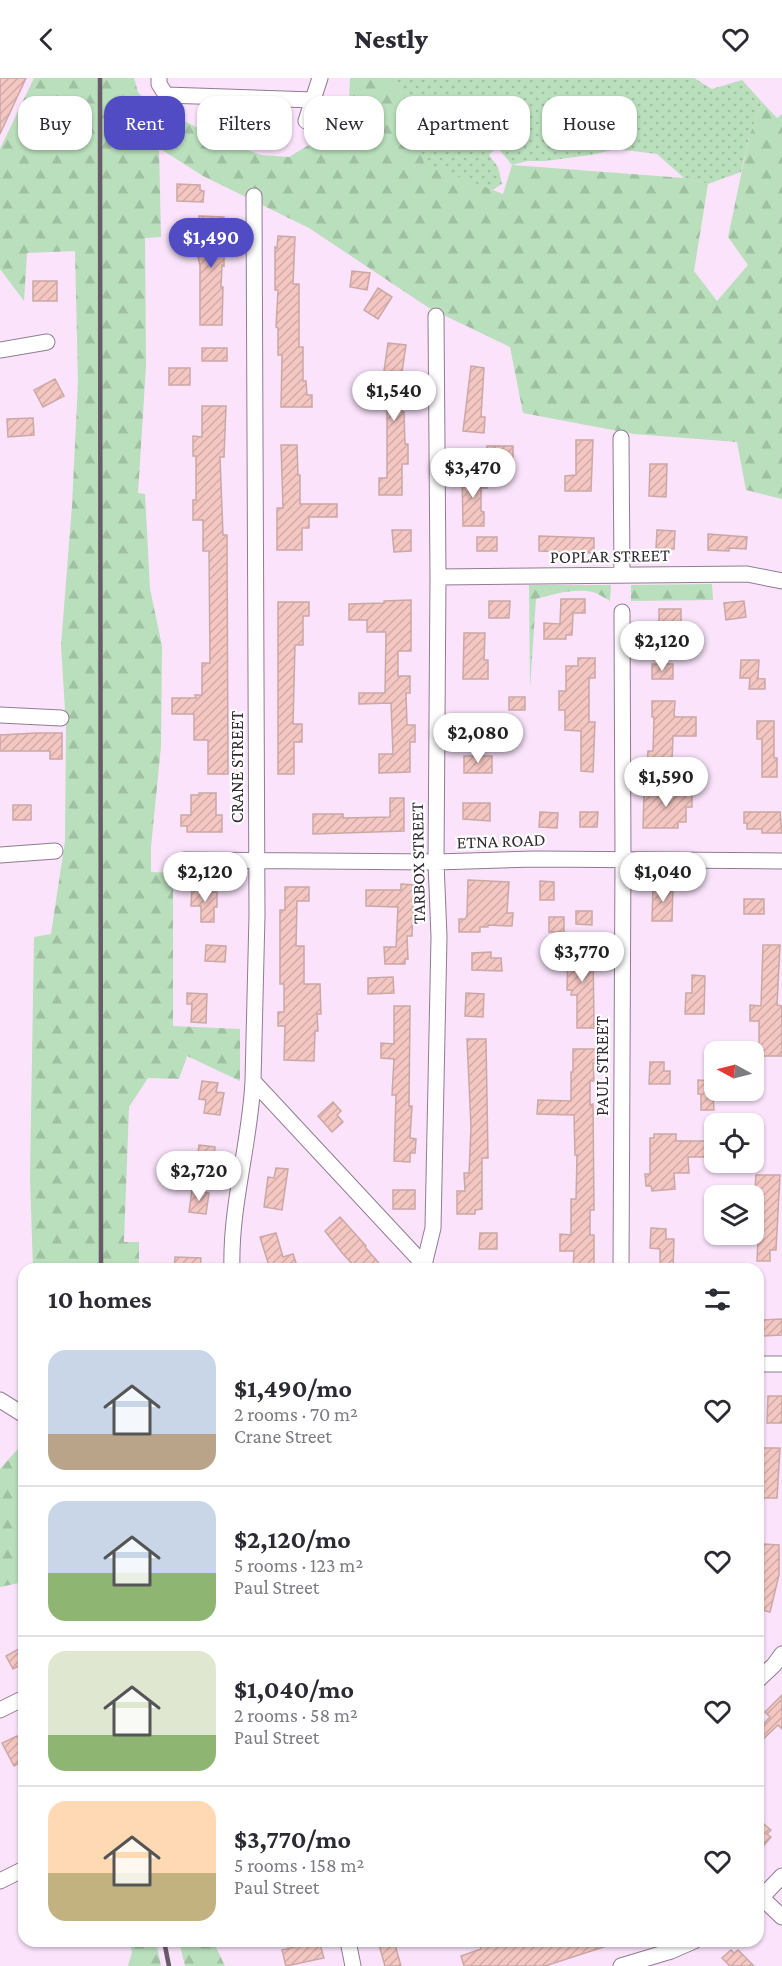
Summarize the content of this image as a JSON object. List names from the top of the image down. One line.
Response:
{"streets":{"street":["POPLAR STREET","CRANE STREET","ETNA ROAD","TARBOX STREET","PAUL STREET"]},"crossings":[["POPLAR STREET","TARBOX STREET"],["CRANE STREET","ETNA ROAD"],["ETNA ROAD","TARBOX STREET"],["ETNA ROAD","PAUL STREET"]],"north":"left","page":{"header":"Nestly","chip":["Buy","Rent","Filters","New","Apartment","House"],"price":["$1,490","$1,540","$3,470","$2,120","$2,080","$1,590","$2,120","$1,040","$3,770","$2,720"],"heading":"10 homes","list":[{"name":"$1,490/mo","note":"2 rooms · 70 m² · Crane Street"},{"name":"$2,120/mo","note":"5 rooms · 123 m² · Paul Street"},{"name":"$1,040/mo","note":"2 rooms · 58 m² · Paul Street"},{"name":"$3,770/mo","note":"5 rooms · 158 m² · Paul Street"}]}}
